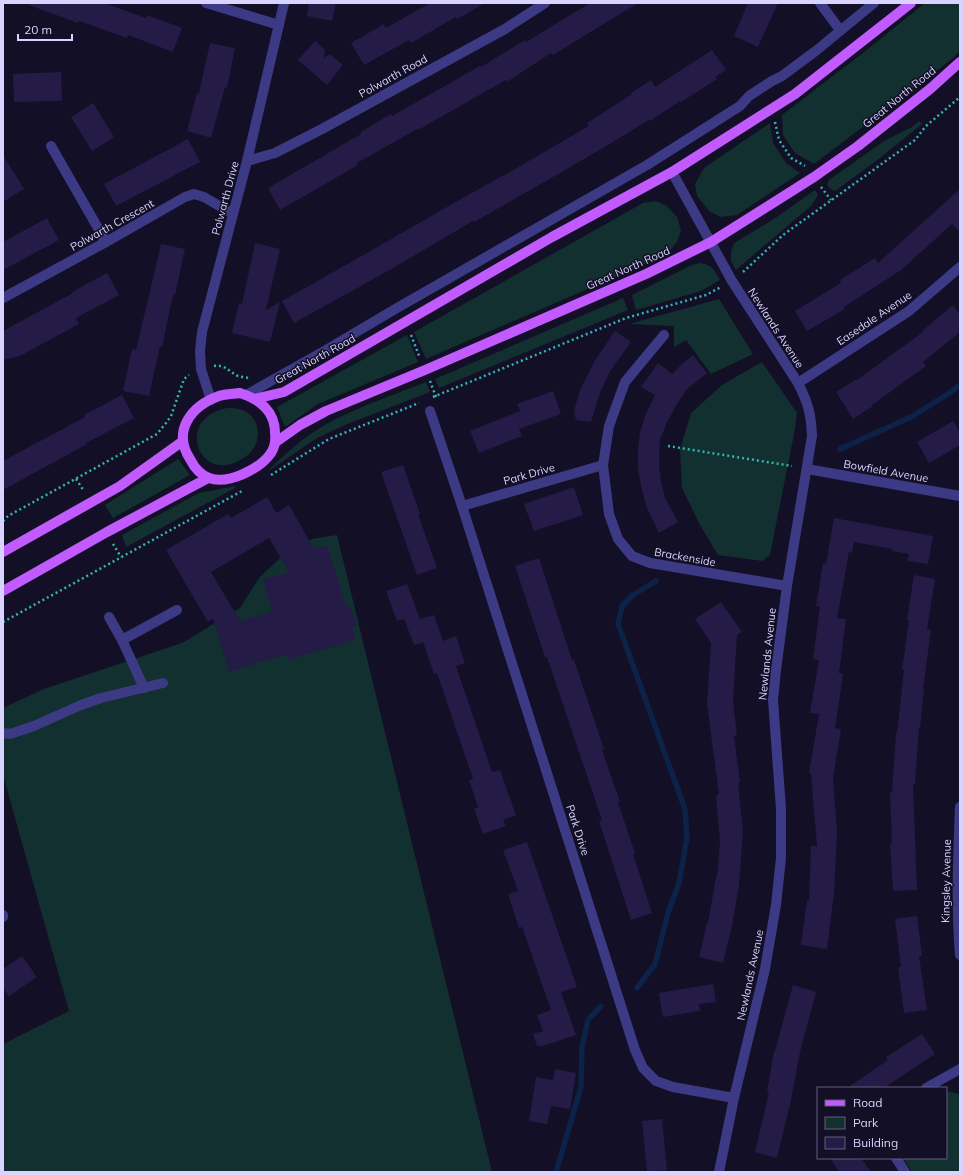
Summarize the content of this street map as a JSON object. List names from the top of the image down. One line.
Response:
{"streets":{"main road":["Great North Road"],"street":["Polwarth Road","Polwarth Drive","Polwarth Crescent","Easedale Avenue","Newlands Avenue","Bowfield Avenue","Park Drive","Brackenside","Kingsley Avenue"]},"crossings":[["Polwarth Road","Polwarth Drive"],["Great North Road","Polwarth Drive"],["Great North Road","Newlands Avenue"],["Polwarth Drive","Polwarth Crescent"],["Easedale Avenue","Newlands Avenue"],["Newlands Avenue","Bowfield Avenue"],["Newlands Avenue","Park Drive"],["Newlands Avenue","Brackenside"],["Park Drive","Brackenside"]],"legend":["Road","Park","Building"],"scale_bar":"20 m"}
